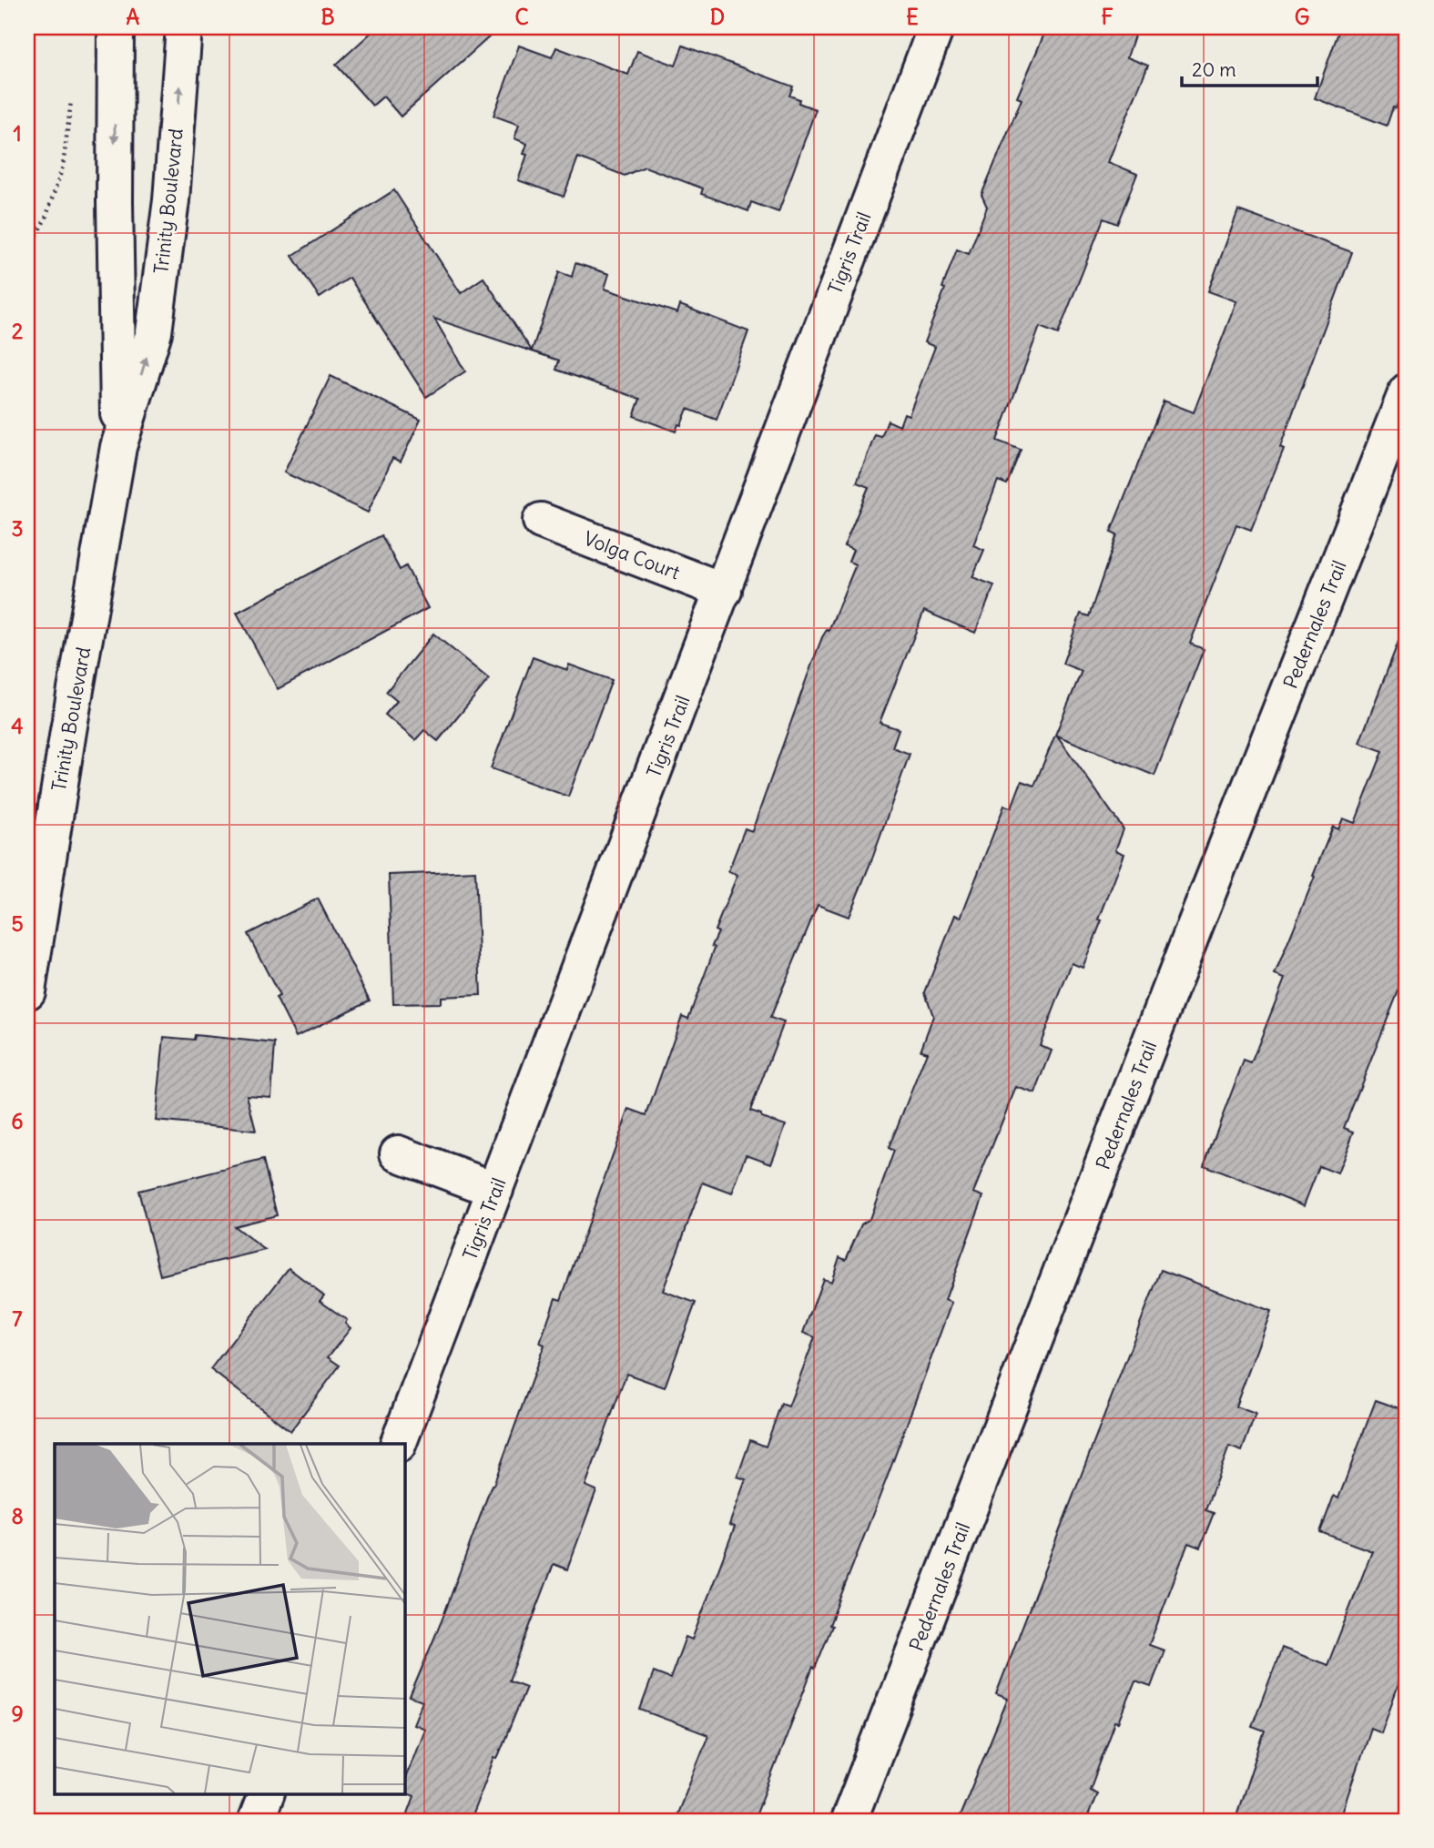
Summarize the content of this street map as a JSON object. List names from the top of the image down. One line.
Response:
{"streets":{"street":["Trinity Boulevard","Tigris Trail","Volga Court","Pedernales Trail"]},"crossings":[["Tigris Trail","Volga Court"]],"scale_bar":"20 m","grid":{"columns":["A","B","C","D","E","F","G"],"rows":["1","2","3","4","5","6","7","8","9"]}}
